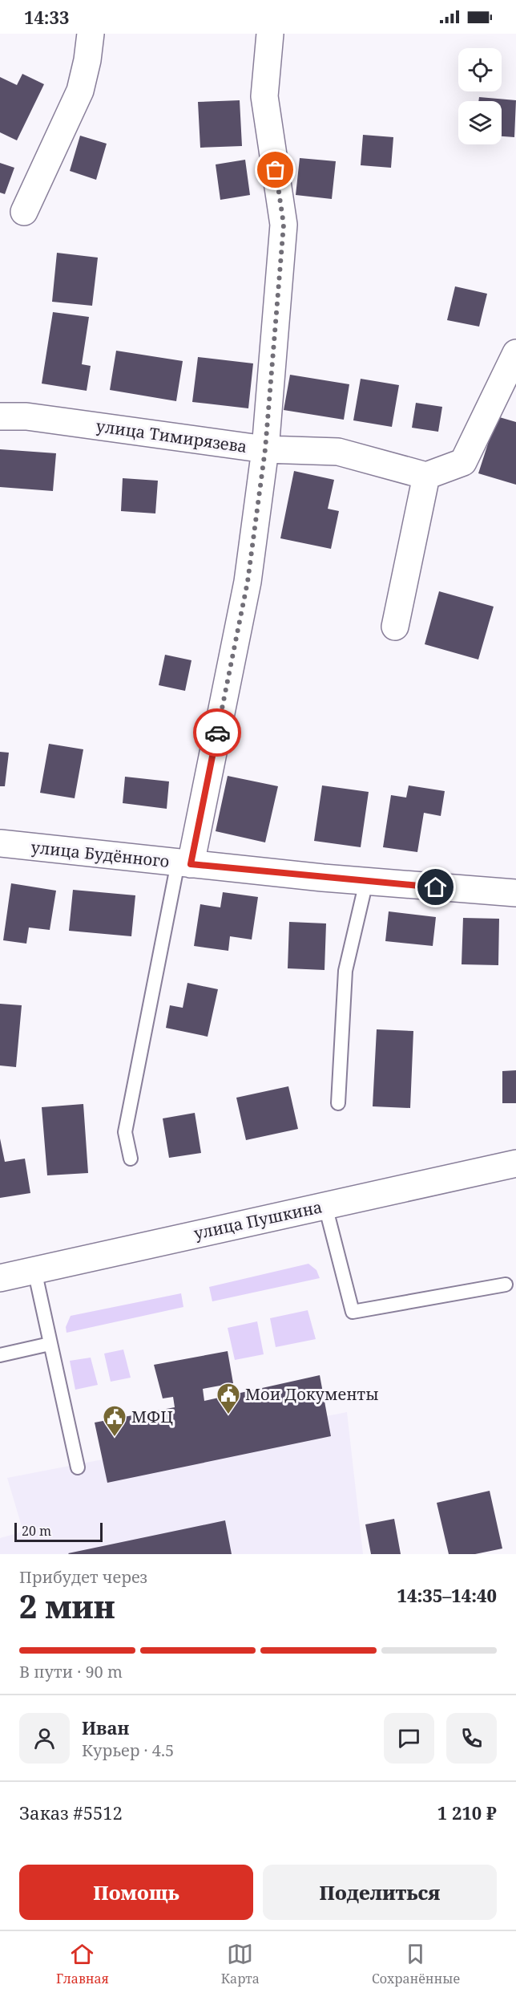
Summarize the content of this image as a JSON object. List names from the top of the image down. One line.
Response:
{"streets":{"street":["улица Тимирязева","улица Будённого","улица Пушкина"]},"places":{"public building":["Мои Документы","МФЦ"]},"scale_bar":"20 m","page":{"status":"14:33","scale":"20 m","heading":["2 мин","Прибудет через","14:35–14:40"],"panel":["Иван","Курьер · 4.5","Заказ #5512","1 210 ₽"],"bar":"В пути · 90 m","buttons":["Помощь","Поделиться"],"tabs":["Главная","Карта","Сохранённые"]}}
